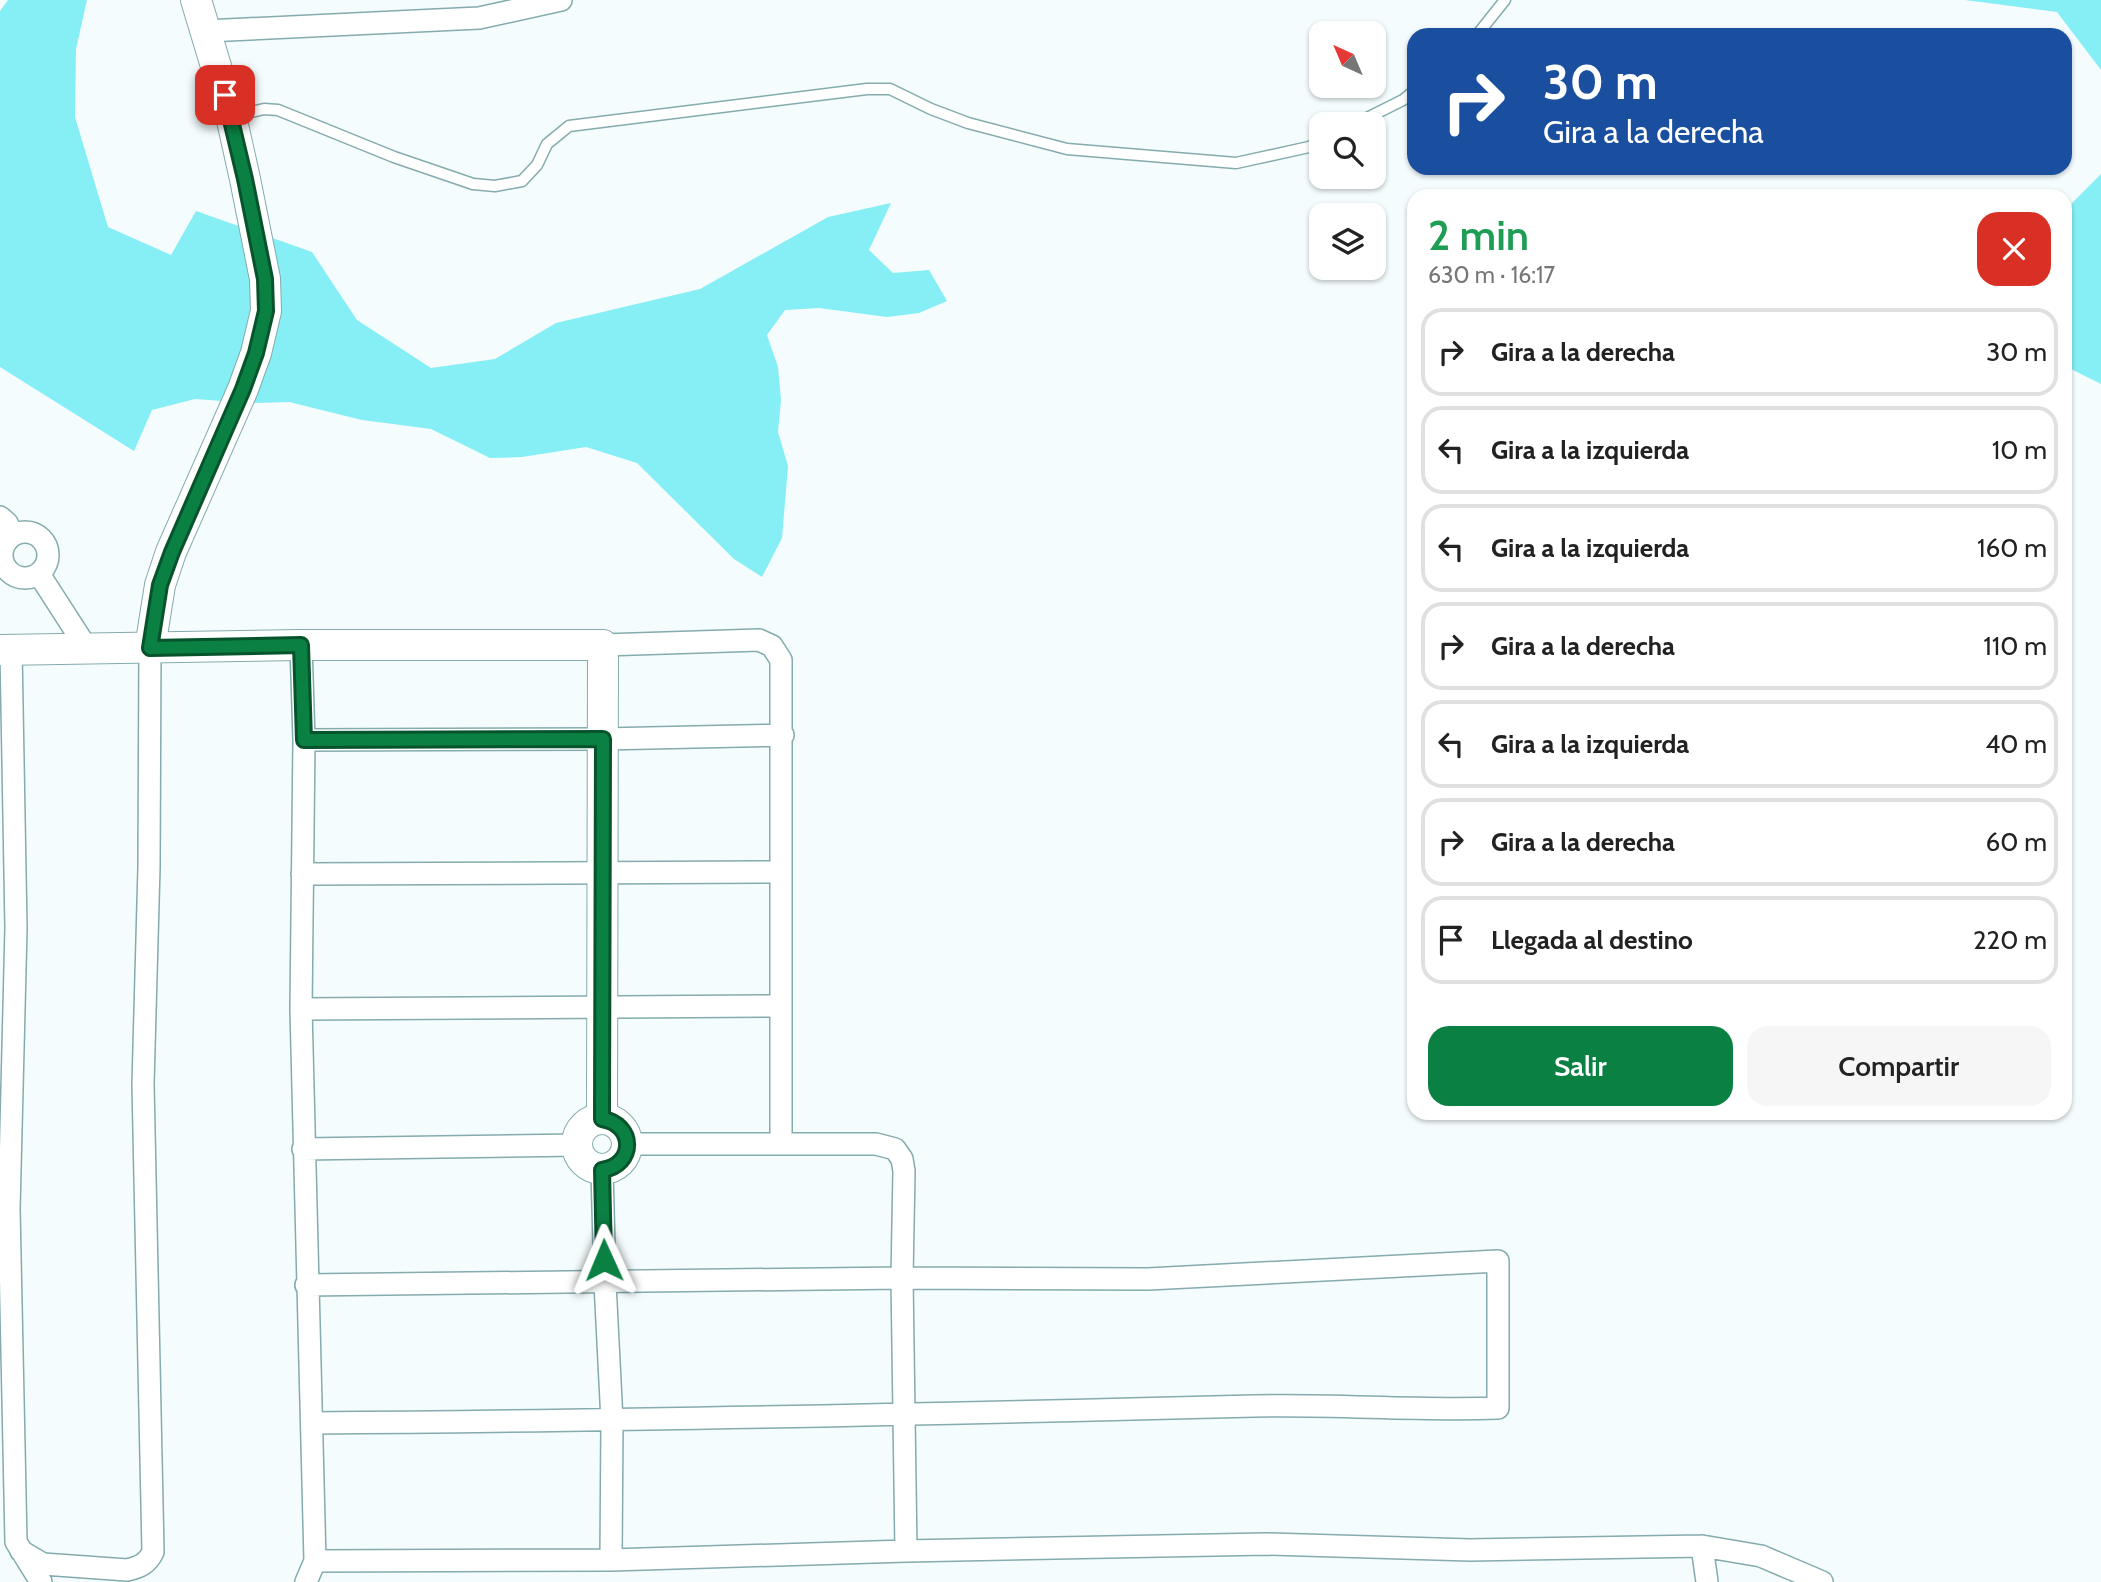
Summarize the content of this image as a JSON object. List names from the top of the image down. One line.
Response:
{"north":"top left","page":{"turn":["30 m","Gira a la derecha"],"heading":["2 min","630 m · 16:17"],"list":[{"name":"Gira a la derecha","value":"30 m"},{"name":"Gira a la izquierda","value":"10 m"},{"name":"Gira a la izquierda","value":"160 m"},{"name":"Gira a la derecha","value":"110 m"},{"name":"Gira a la izquierda","value":"40 m"},{"name":"Gira a la derecha","value":"60 m"},{"name":"Llegada al destino","value":"220 m"}],"buttons":["Salir","Compartir"]}}
